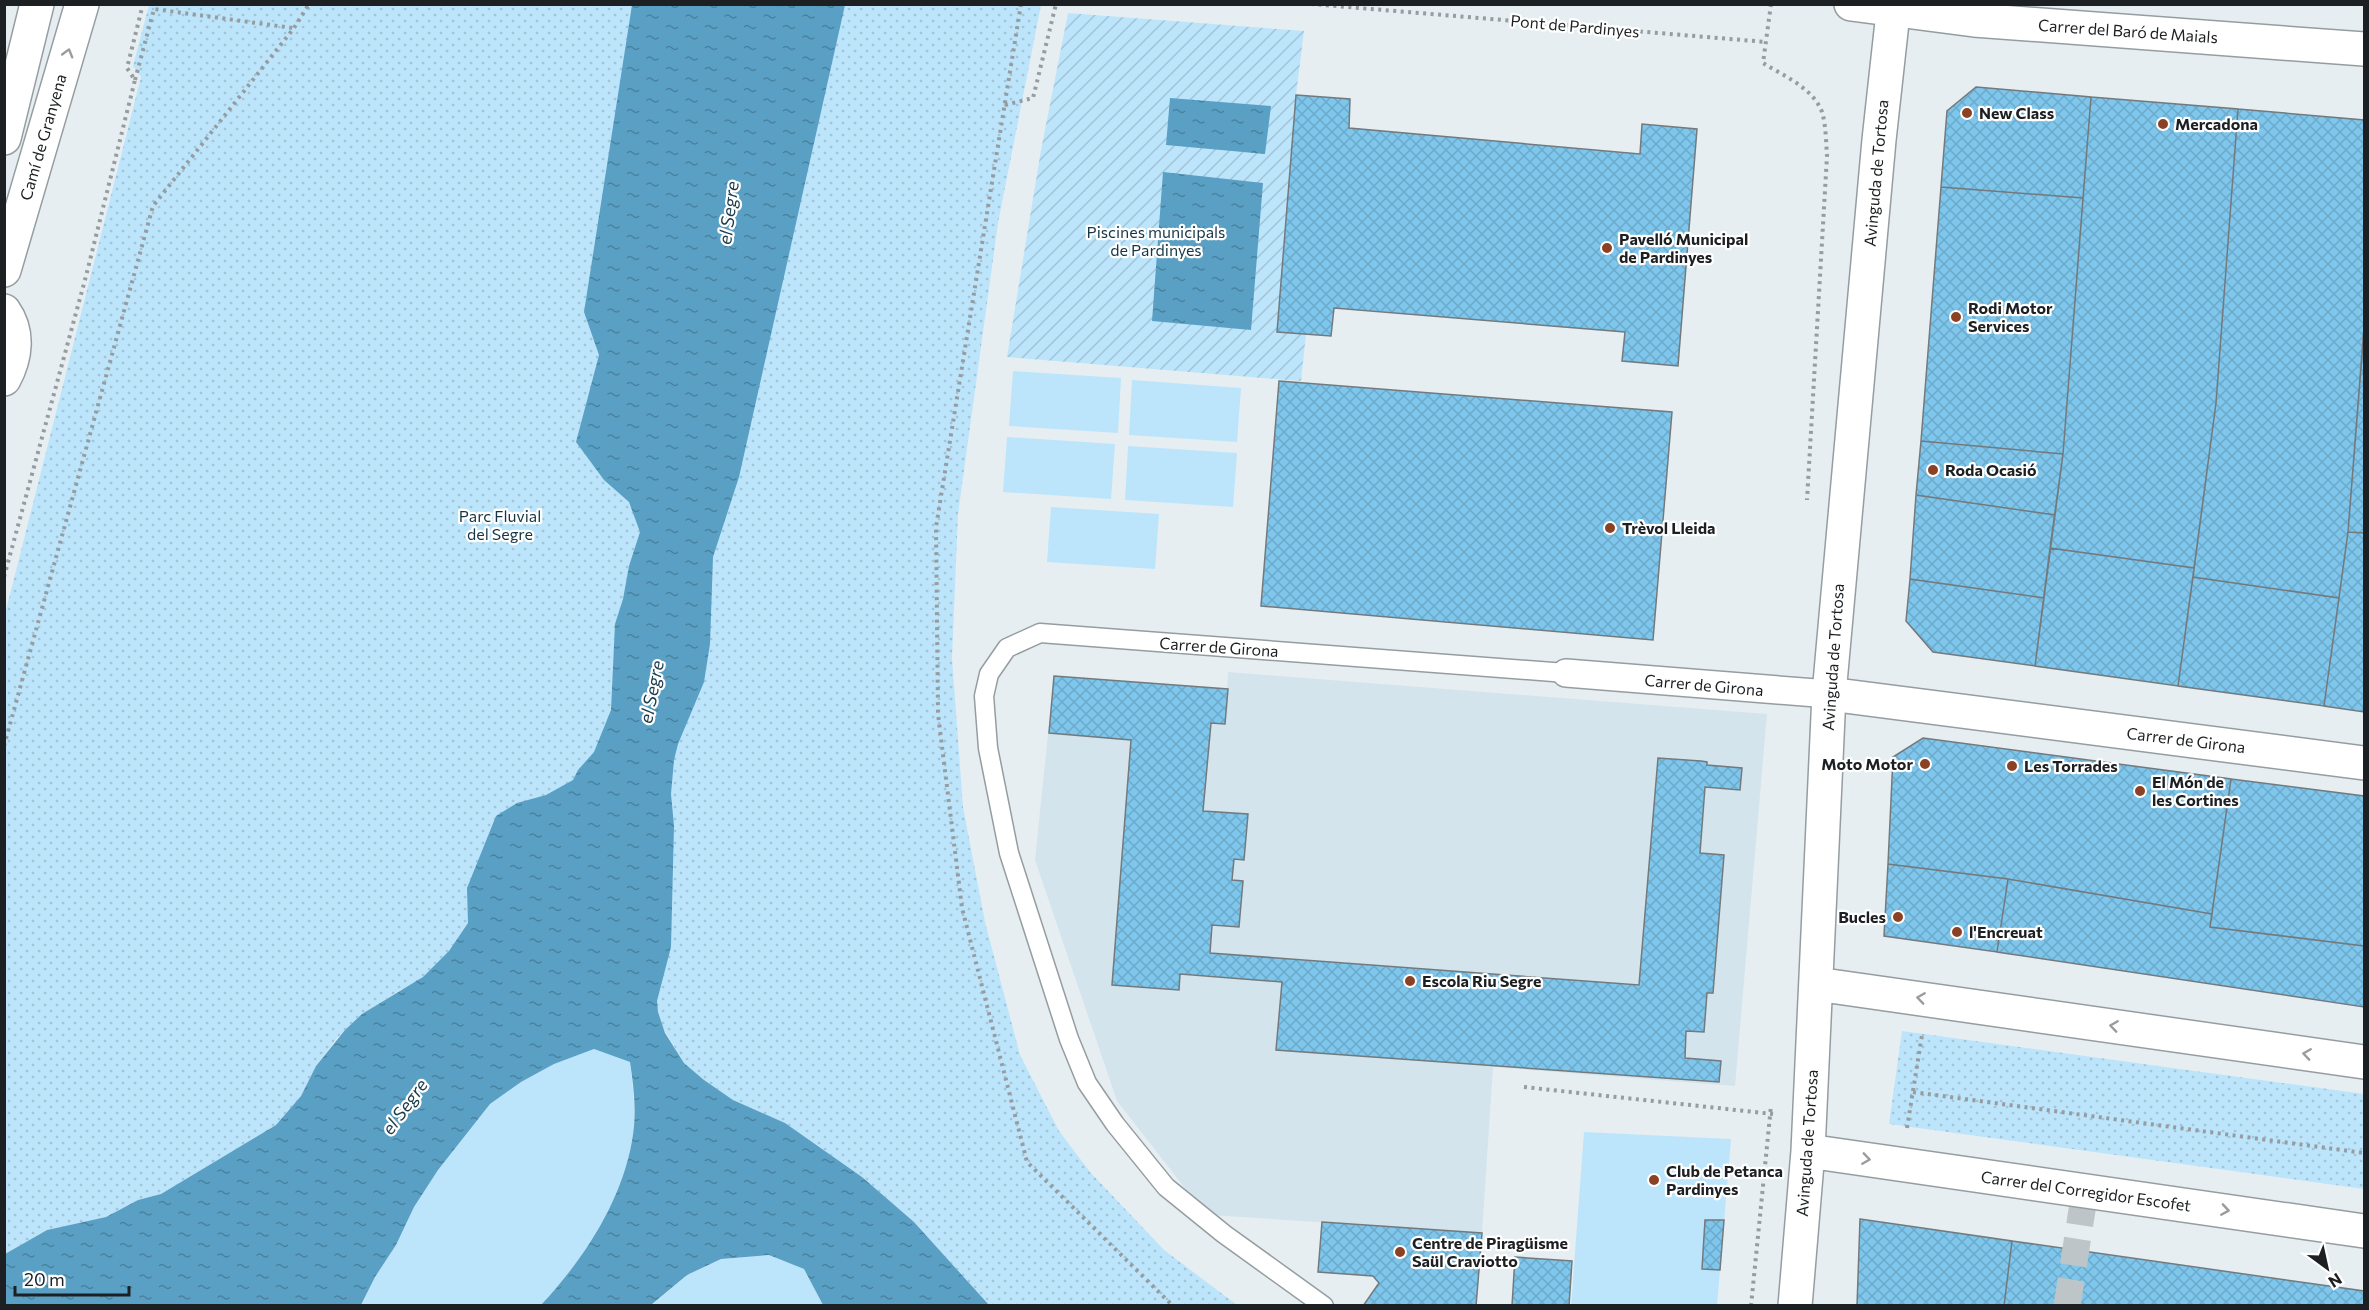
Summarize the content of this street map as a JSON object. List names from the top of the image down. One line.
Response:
{"streets":{"street":["Carrer del Baró de Maials","Camí de Granyena","Avinguda de Tortosa","Carrer de Girona","Carrer del Corregidor Escofet"],"path":["Pont de Pardinyes"]},"crossings":[["Carrer del Baró de Maials","Avinguda de Tortosa"],["Avinguda de Tortosa","Carrer de Girona"],["Avinguda de Tortosa","Carrer del Corregidor Escofet"]],"water":["el Segre"],"parks":["Piscines municipals de Pardinyes","Parc Fluvial del Segre"],"places":["New Class","Mercadona","Pavelló Municipal de Pardinyes","Rodi Motor Services","Roda Ocasió","Trèvol Lleida","Moto Motor","Les Torrades","El Món de les Cortines","Bucles","l'Encreuat","Escola Riu Segre","Club de Petanca Pardinyes","Centre de Piragüisme Saül Craviotto"],"scale_bar":"20 m","north":"bottom right"}
